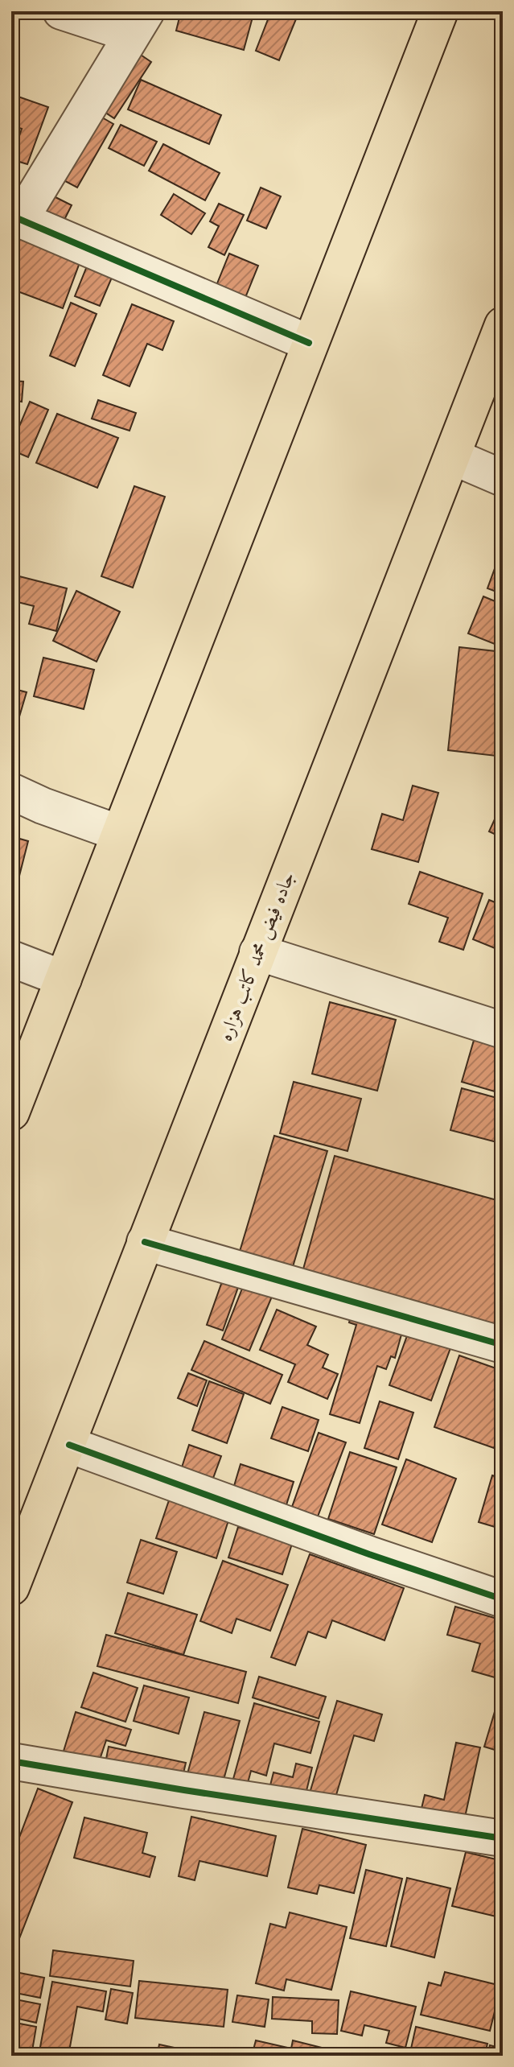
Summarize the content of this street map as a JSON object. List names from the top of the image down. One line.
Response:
{"streets":{"main road":["جاده فیض محمد کاتب هزاره"]}}
